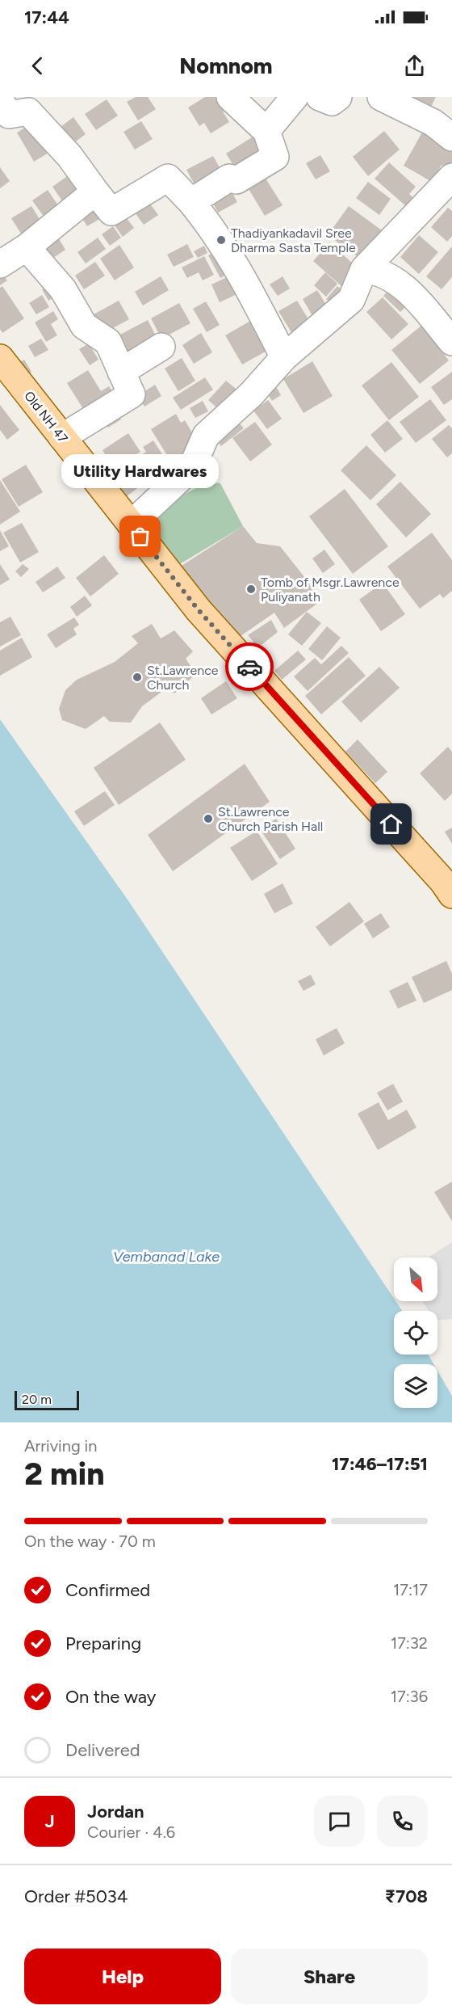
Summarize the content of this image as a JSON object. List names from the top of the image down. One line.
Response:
{"streets":{"main road":["Old NH 47"]},"water":["Vembanad Lake"],"places":["Thadiyankadavil Sree Dharma Sasta Temple","Utility Hardwares","Tomb of Msgr.Lawrence Puliyanath","St.Lawrence Church","St.Lawrence Church Parish Hall"],"scale_bar":"20 m","north":"bottom right","page":{"status":"17:44","header":"Nomnom","bubble":"Utility Hardwares","scale":"20 m","heading":["2 min","Arriving in","17:46–17:51"],"panel":["Jordan","Courier · 4.6","Order #5034","₹708"],"bar":"On the way · 70 m","list":[["Confirmed","17:17"],["Preparing","17:32"],["On the way","17:36"],"Delivered"],"round":"J","buttons":["Help","Share"]}}
